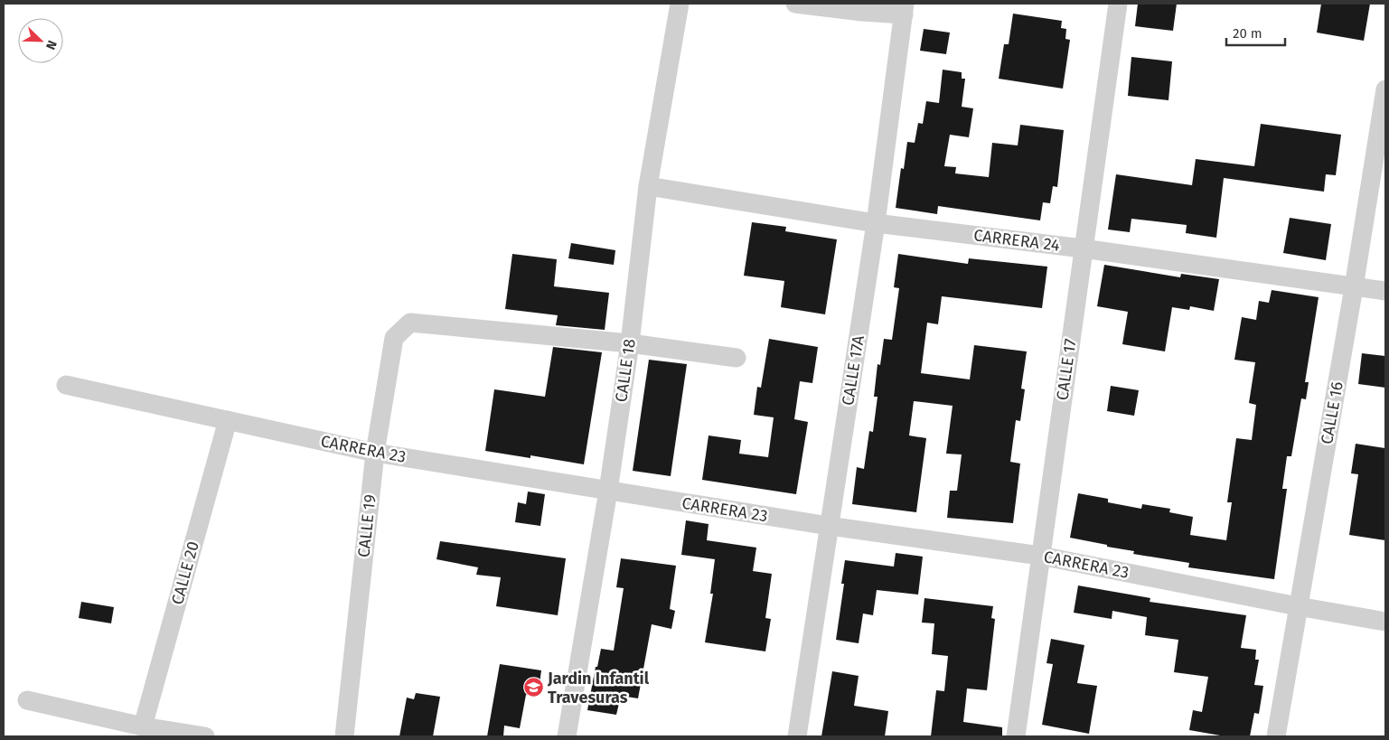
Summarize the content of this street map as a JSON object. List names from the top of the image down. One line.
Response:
{"streets":{"street":["CARRERA 24","CALLE 17","CALLE 18","CALLE 17A","CALLE 16","CARRERA 23","CALLE 19","CALLE 20"]},"crossings":[["CARRERA 24","CALLE 17"],["CARRERA 24","CALLE 18"],["CARRERA 24","CALLE 17A"],["CARRERA 24","CALLE 16"],["CALLE 17","CARRERA 23"],["CALLE 18","CARRERA 23"],["CALLE 18","CALLE 19"],["CALLE 17A","CARRERA 23"],["CALLE 16","CARRERA 23"],["CARRERA 23","CALLE 19"],["CARRERA 23","CALLE 20"]],"places":{"school or university":["Jardin Infantil Travesuras"]},"scale_bar":"20 m","north":"bottom right"}
